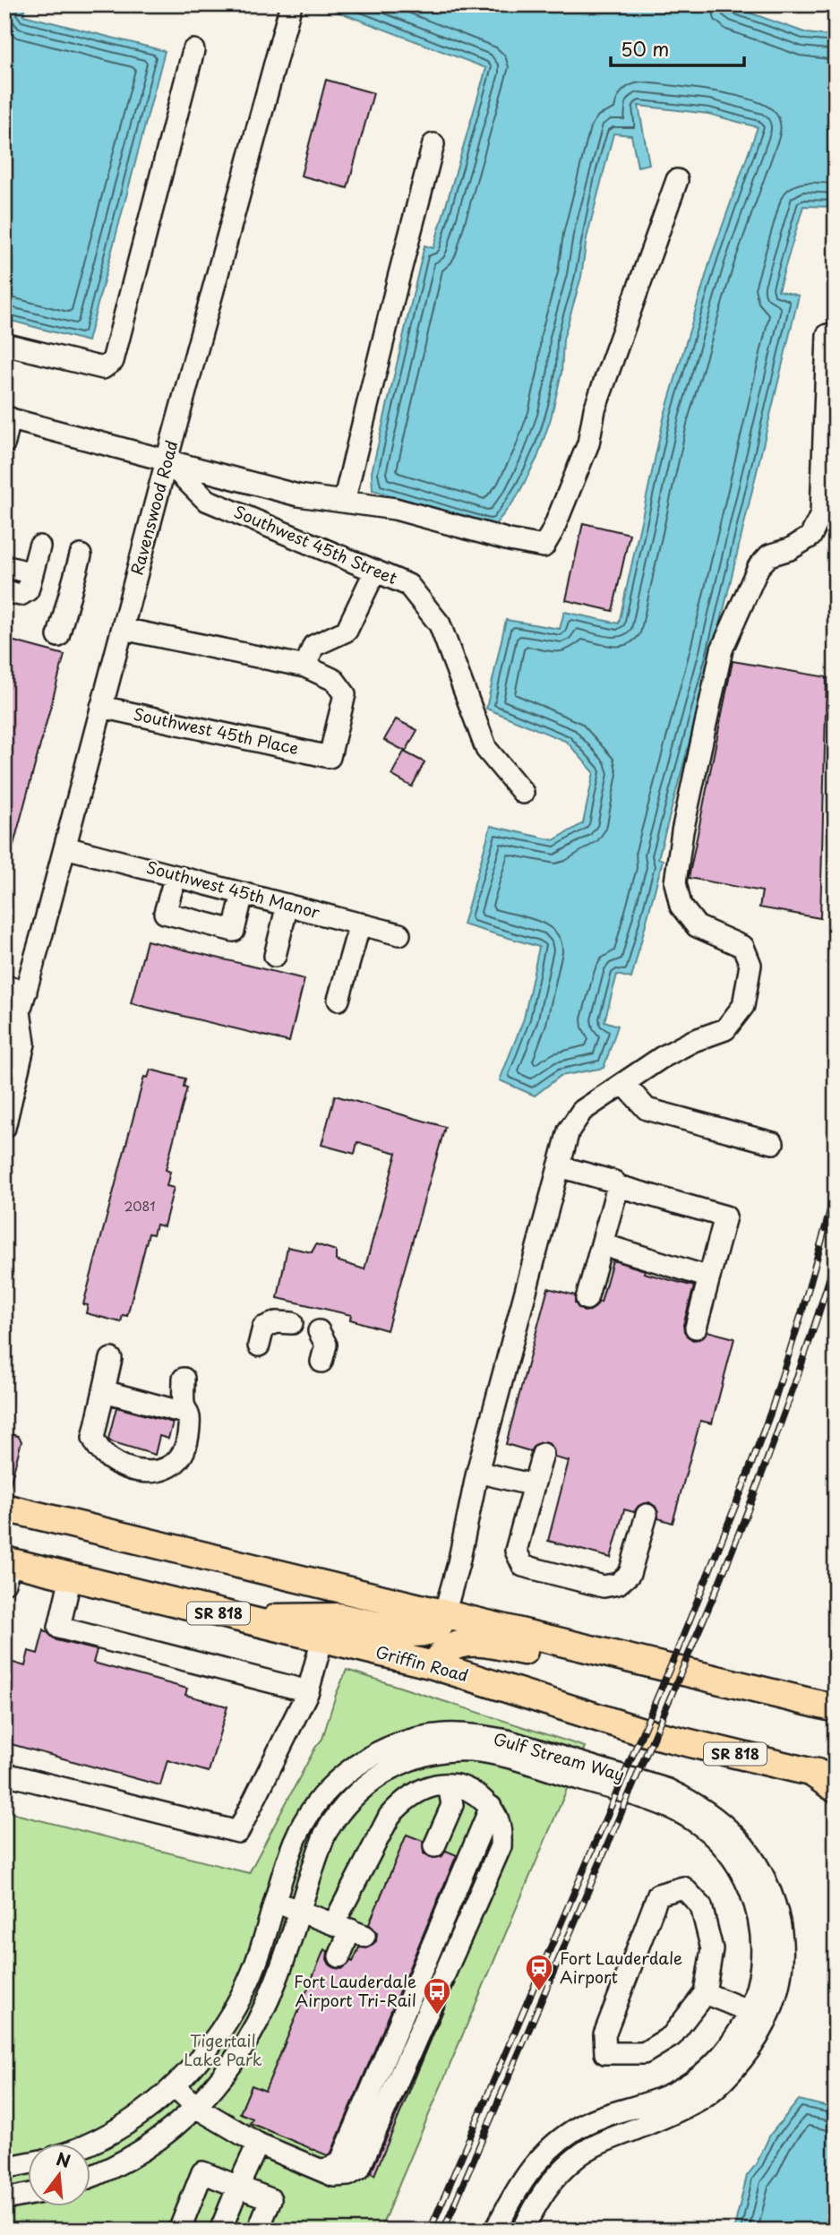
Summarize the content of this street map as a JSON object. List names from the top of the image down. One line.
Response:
{"streets":{"main road":["SR 818","Griffin Road"],"street":["Ravenswood Road","Southwest 45th Street","Southwest 45th Place","Southwest 45th Manor","Gulf Stream Way"]},"crossings":[["Ravenswood Road","Southwest 45th Street"],["Ravenswood Road","Southwest 45th Place"],["Ravenswood Road","Southwest 45th Manor"]],"parks":["Tigertail Lake Park"],"places":{"station":["Fort Lauderdale Airport"],"bus stop":["Fort Lauderdale Airport Tri-Rail"]},"house_numbers":["2081"],"scale_bar":"50 m","north":"top"}
